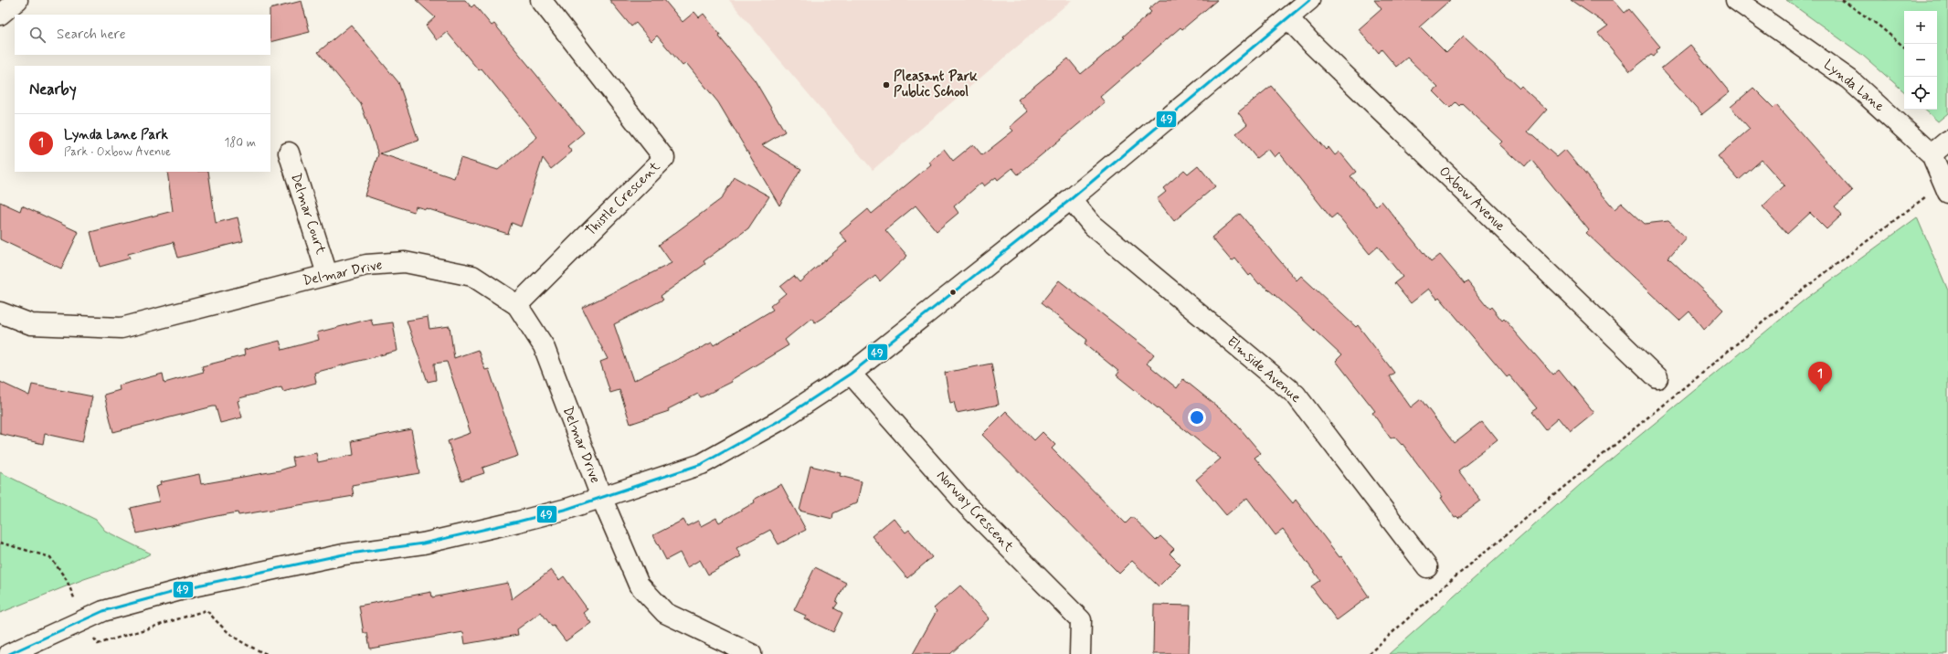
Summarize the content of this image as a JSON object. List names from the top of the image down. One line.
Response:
{"streets":{"street":["Lynda Lane","Thistle Crescent","Oxbow Avenue","Delmar Court","Delmar Drive","Elmside Avenue","Norway Crescent"]},"crossings":[["Thistle Crescent","Delmar Drive"],["Delmar Court","Delmar Drive"]],"places":["Pleasant Park Public School"],"lines":["transit line 49"],"page":{"map_buttons":["+","−"],"search":"Search here","heading":"Nearby","list":[{"mark":"1","name":"Lynda Lane Park","note":"Park · Oxbow Avenue","value":"180 m"}],"pins":"1"}}
